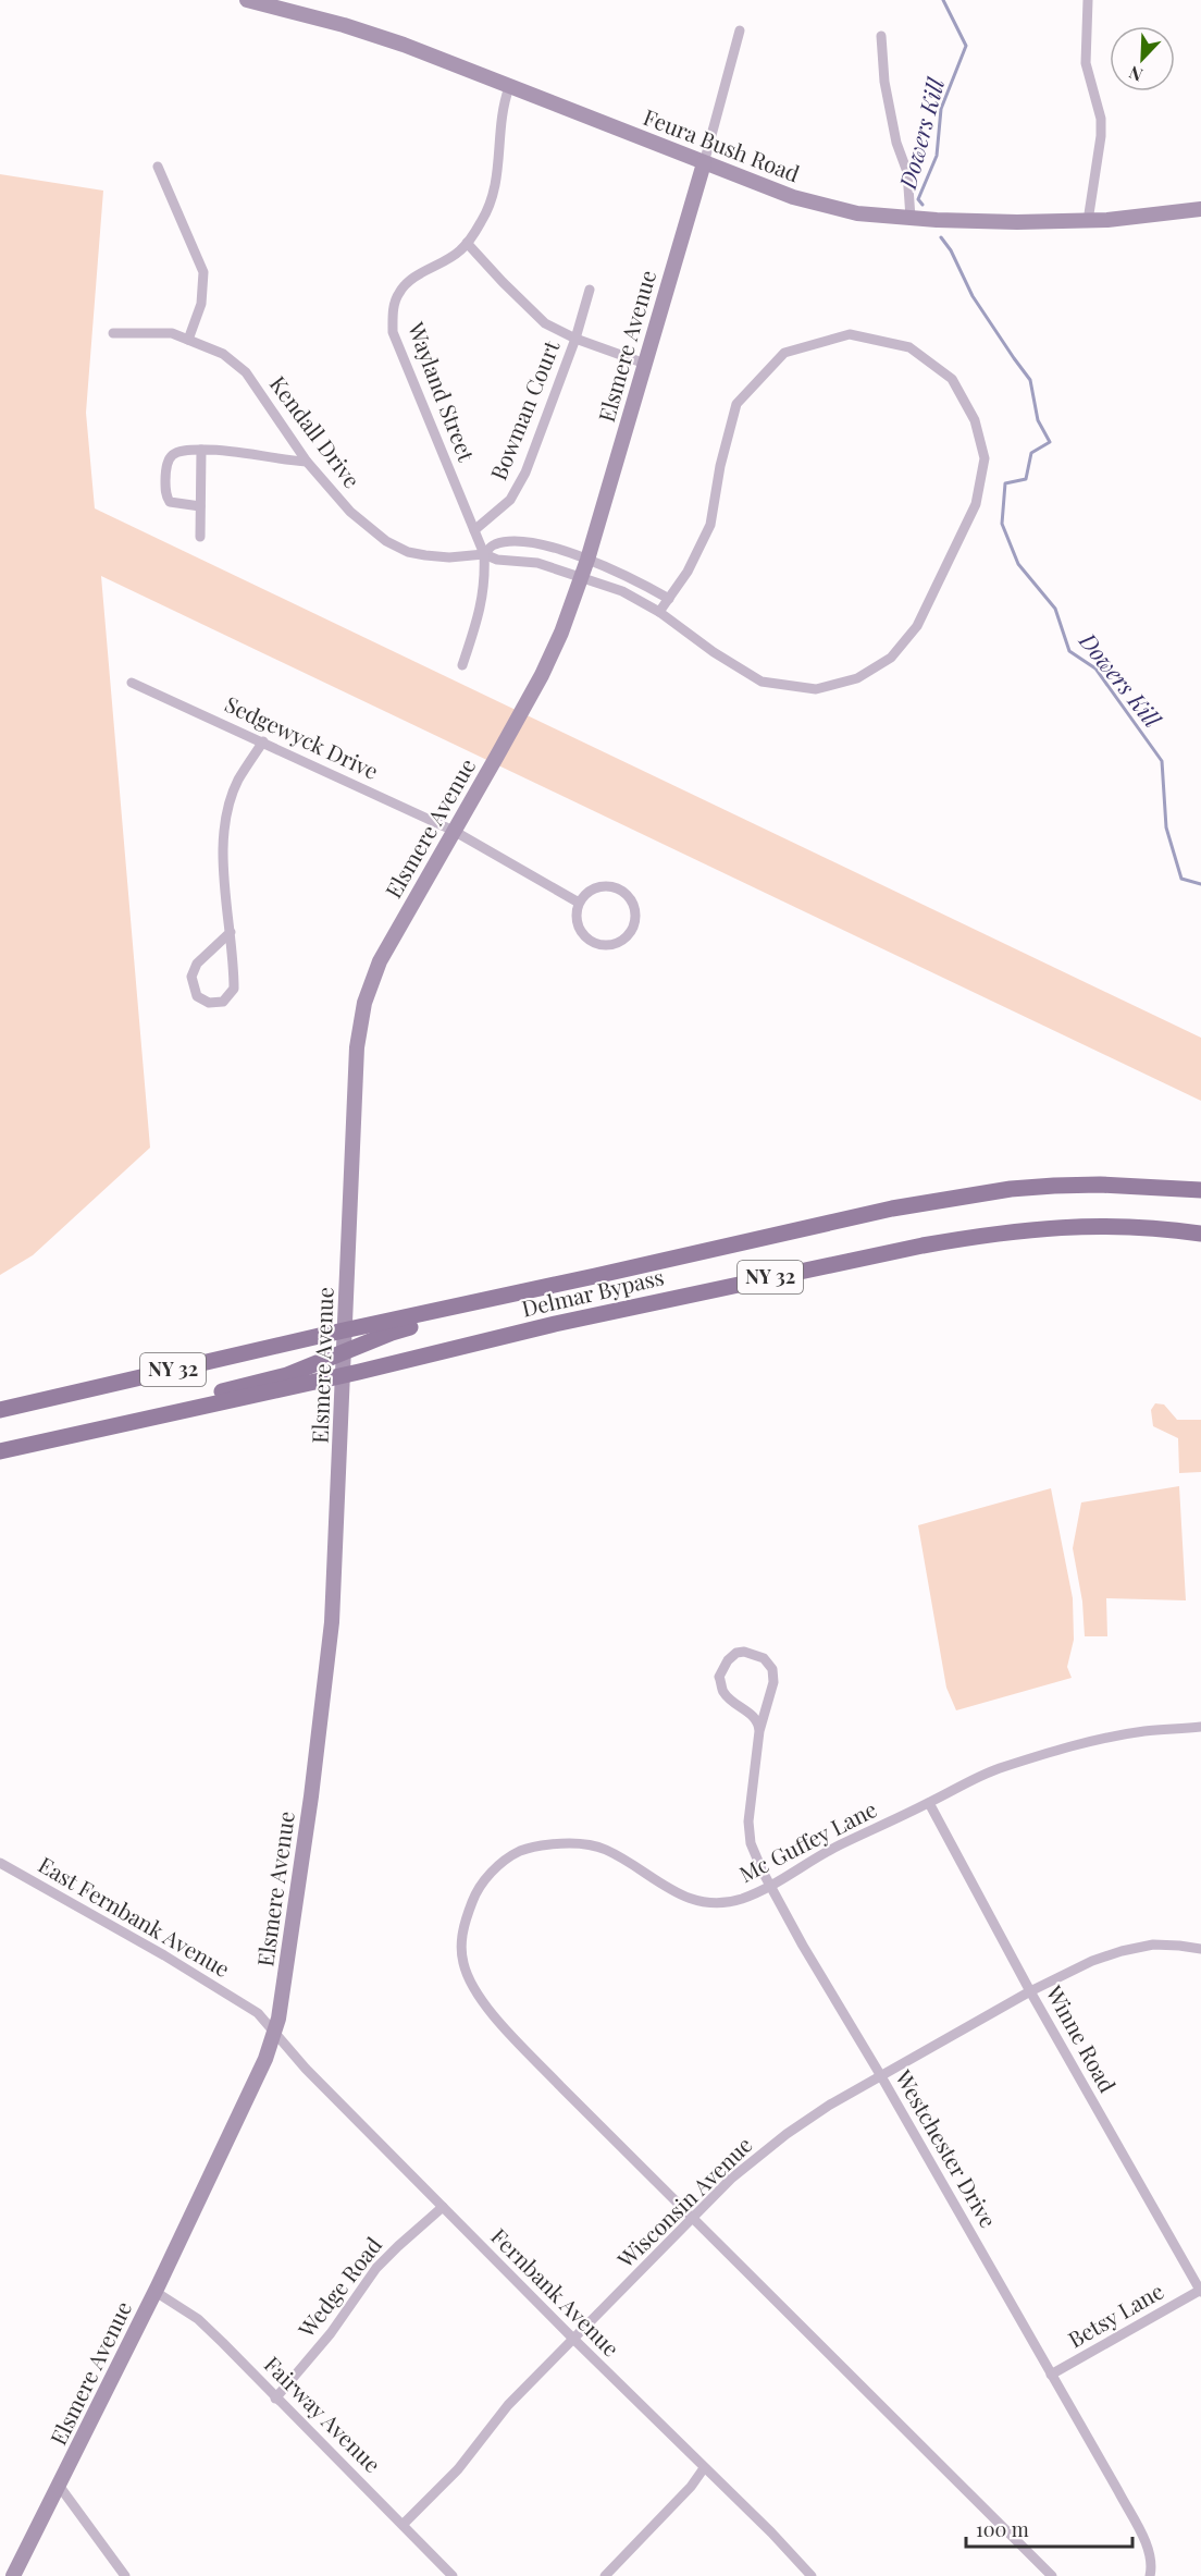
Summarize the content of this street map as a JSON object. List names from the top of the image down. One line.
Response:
{"streets":{"main road":["Feura Bush Road","Elsmere Avenue","NY 32","Delmar Bypass"],"street":["Wayland Street","Bowman Court","Kendall Drive","Sedgewyck Drive","Mc Guffey Lane","East Fernbank Avenue","Winne Road","Westchester Drive","Wisconsin Avenue","Wedge Road","Fernbank Avenue","Betsy Lane","Fairway Avenue"]},"crossings":[["Feura Bush Road","Elsmere Avenue"],["Feura Bush Road","Wayland Street"],["Elsmere Avenue","Kendall Drive"],["Elsmere Avenue","Sedgewyck Drive"],["Elsmere Avenue","Delmar Bypass"],["Elsmere Avenue","East Fernbank Avenue"],["Elsmere Avenue","Fernbank Avenue"],["Elsmere Avenue","Fairway Avenue"],["Wayland Street","Bowman Court"],["Wayland Street","Kendall Drive"],["Mc Guffey Lane","Winne Road"],["Mc Guffey Lane","Westchester Drive"],["Mc Guffey Lane","Wisconsin Avenue"],["East Fernbank Avenue","Fernbank Avenue"],["Winne Road","Wisconsin Avenue"],["Winne Road","Betsy Lane"],["Westchester Drive","Wisconsin Avenue"],["Westchester Drive","Betsy Lane"],["Wisconsin Avenue","Fernbank Avenue"],["Wisconsin Avenue","Fairway Avenue"],["Wedge Road","Fernbank Avenue"],["Wedge Road","Fairway Avenue"]],"water":["Dowers Kill"],"scale_bar":"100 m","north":"bottom left"}
